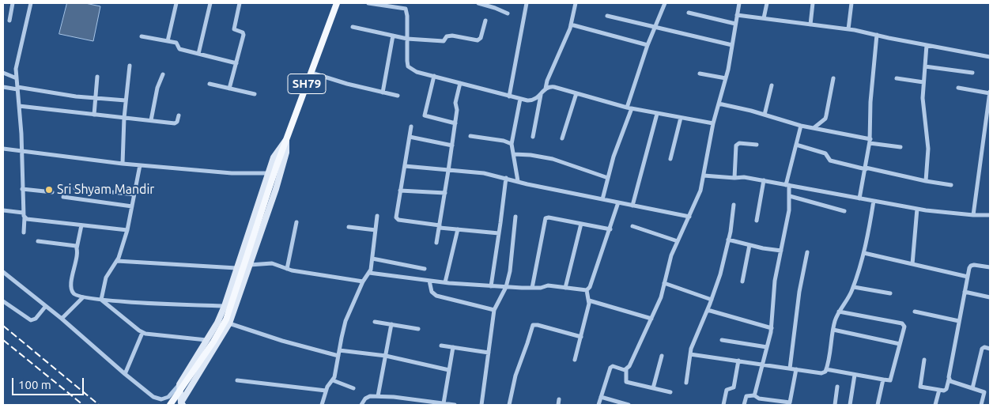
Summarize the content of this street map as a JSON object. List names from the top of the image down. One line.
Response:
{"streets":{"main road":["SH79"]},"places":["Sri Shyam Mandir"],"scale_bar":"100 m"}
